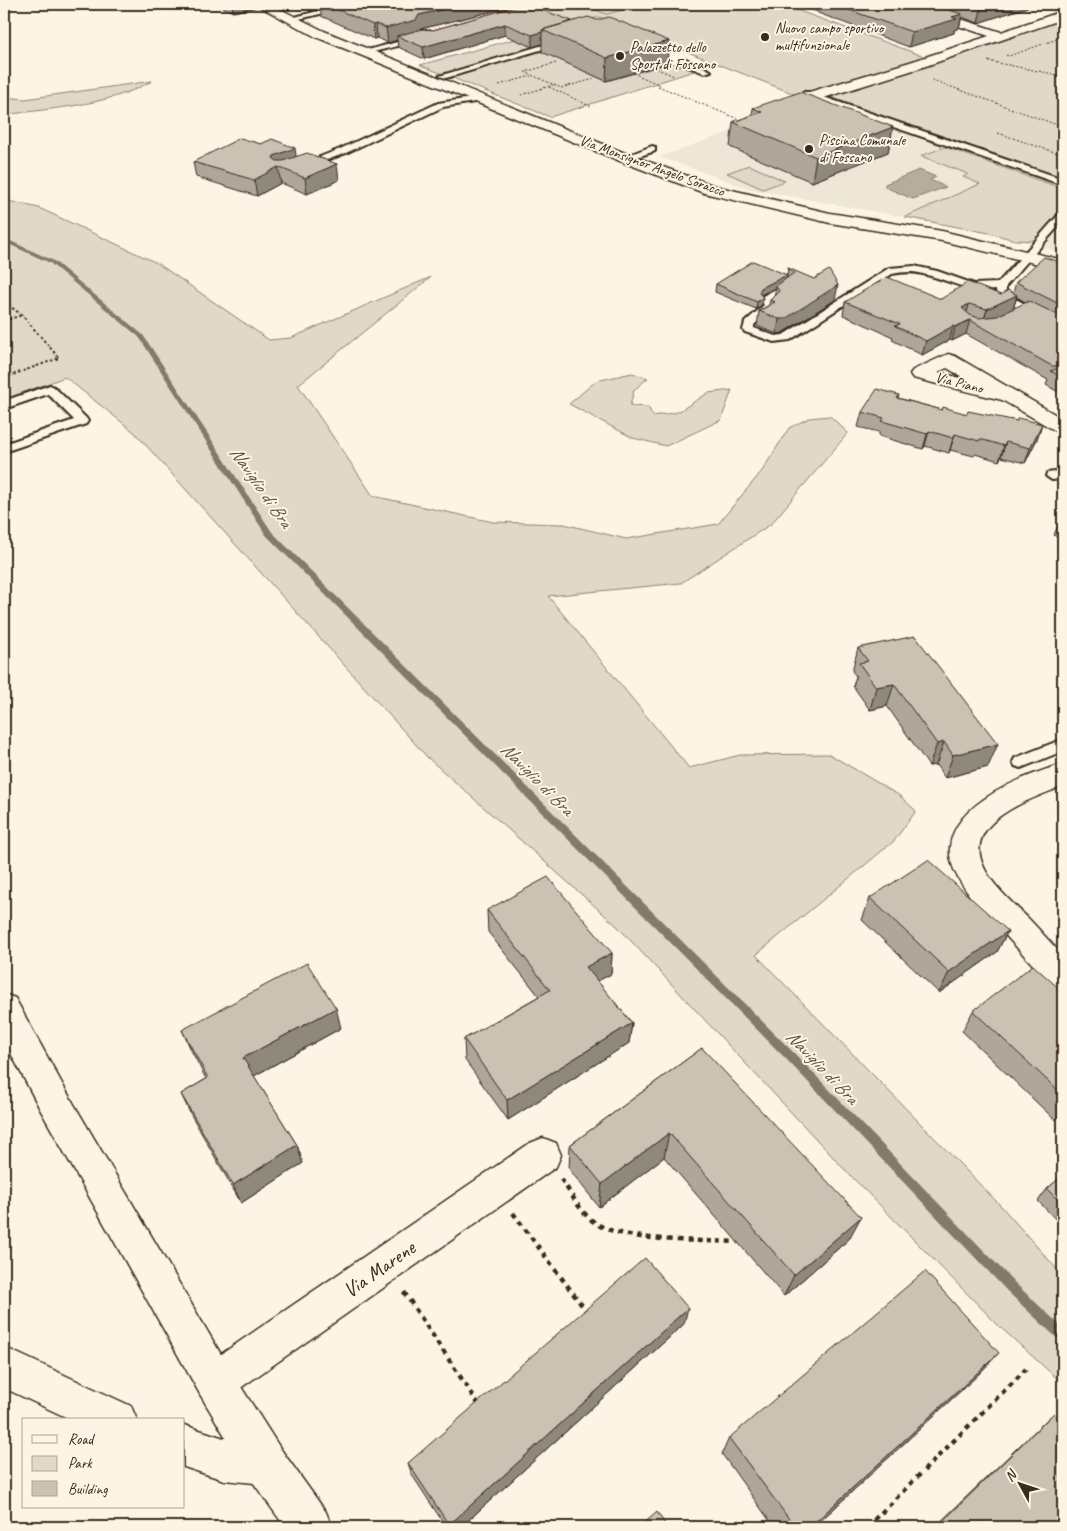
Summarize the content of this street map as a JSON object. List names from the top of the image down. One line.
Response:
{"streets":{"street":["Via Monsignor Angelo Soracco","Via Piano","Via Marene"]},"water":["Naviglio di Bra"],"places":["Nuovo campo sportivo multifunzionale","Palazzetto dello Sport di Fossano","Piscina Comunale di Fossano"],"legend":["Road","Park","Building"],"north":"top left"}
